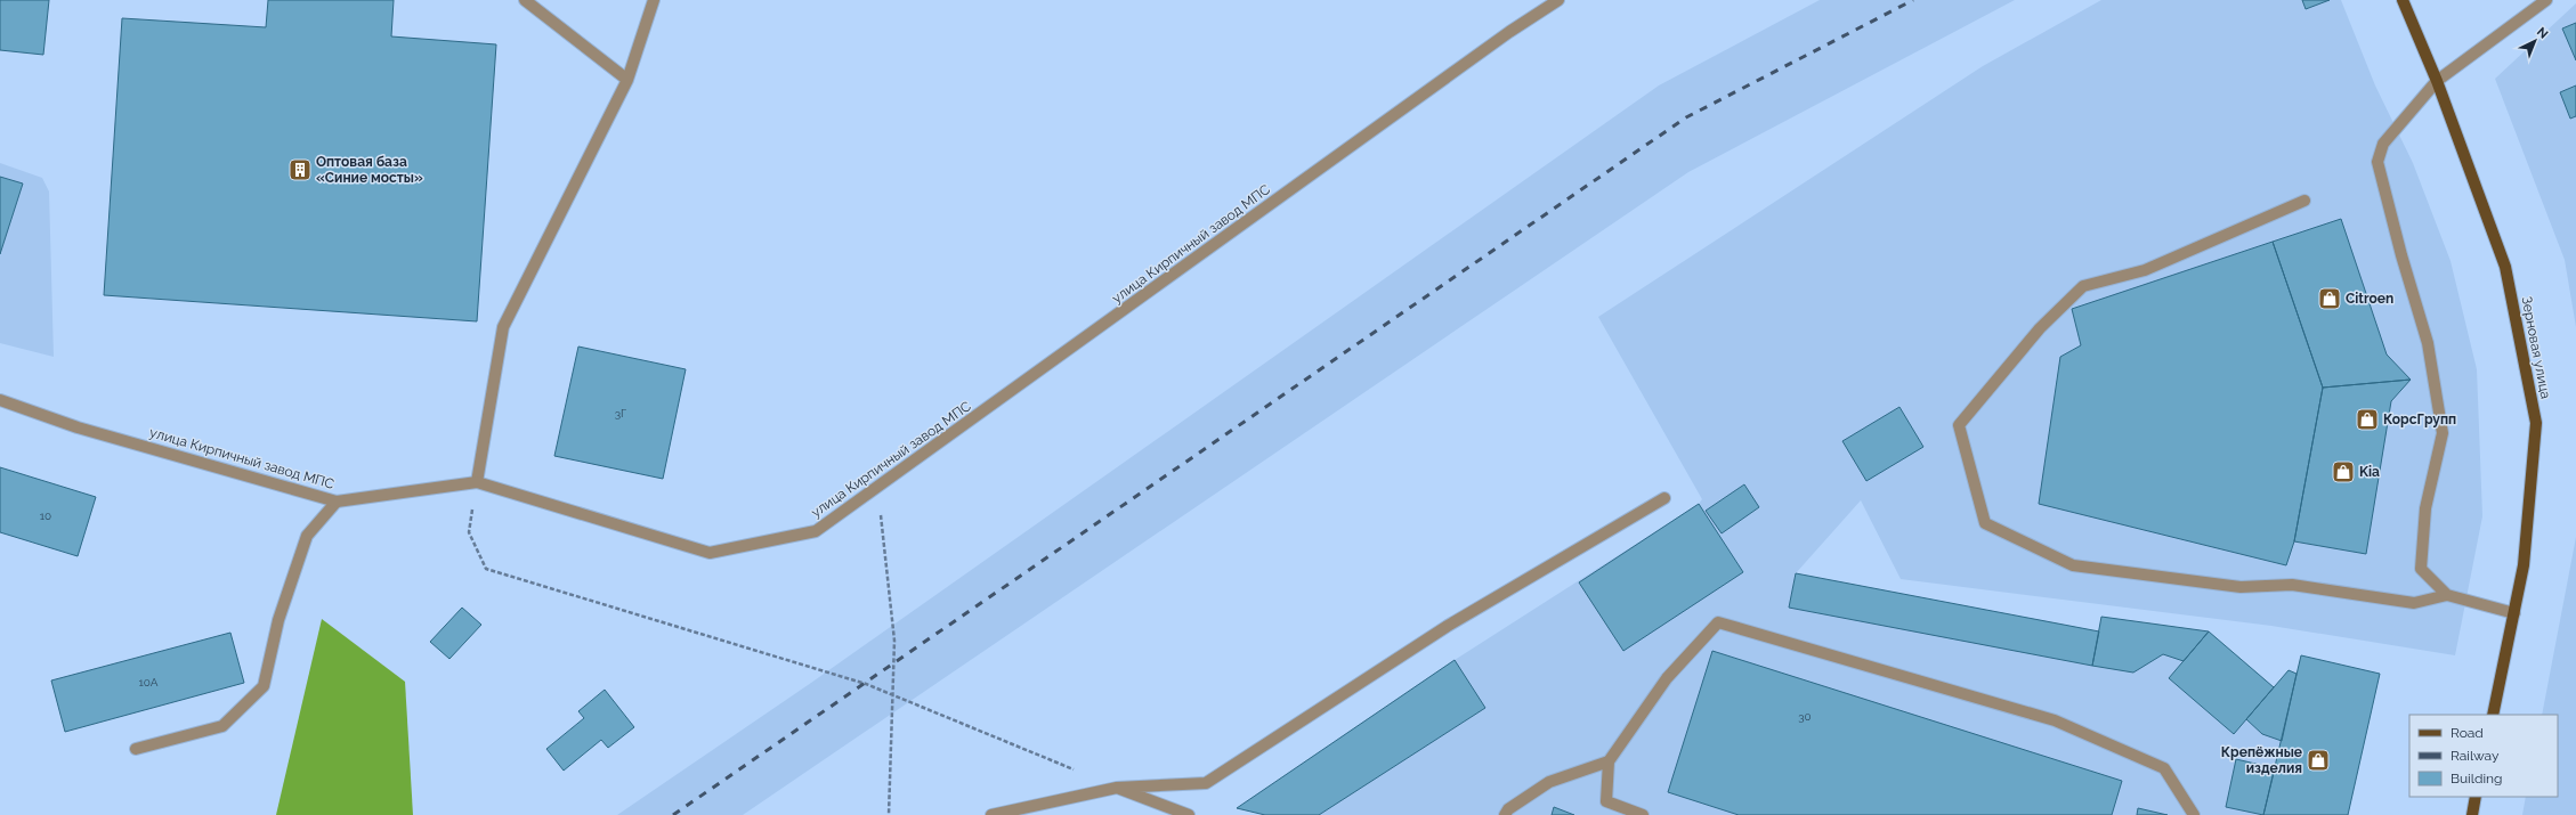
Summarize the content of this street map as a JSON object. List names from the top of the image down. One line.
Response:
{"streets":{"main road":["Зерновая улица"],"street":["улица Кирпичный завод МПС"]},"places":{"building":["Оптовая база «Синие мосты»"],"shop":["Citroen","КорсГрупп","Kia","Крепёжные изделия"]},"house_numbers":["3Г","10","10А","30"],"legend":["Road","Railway","Building"],"north":"top right"}
